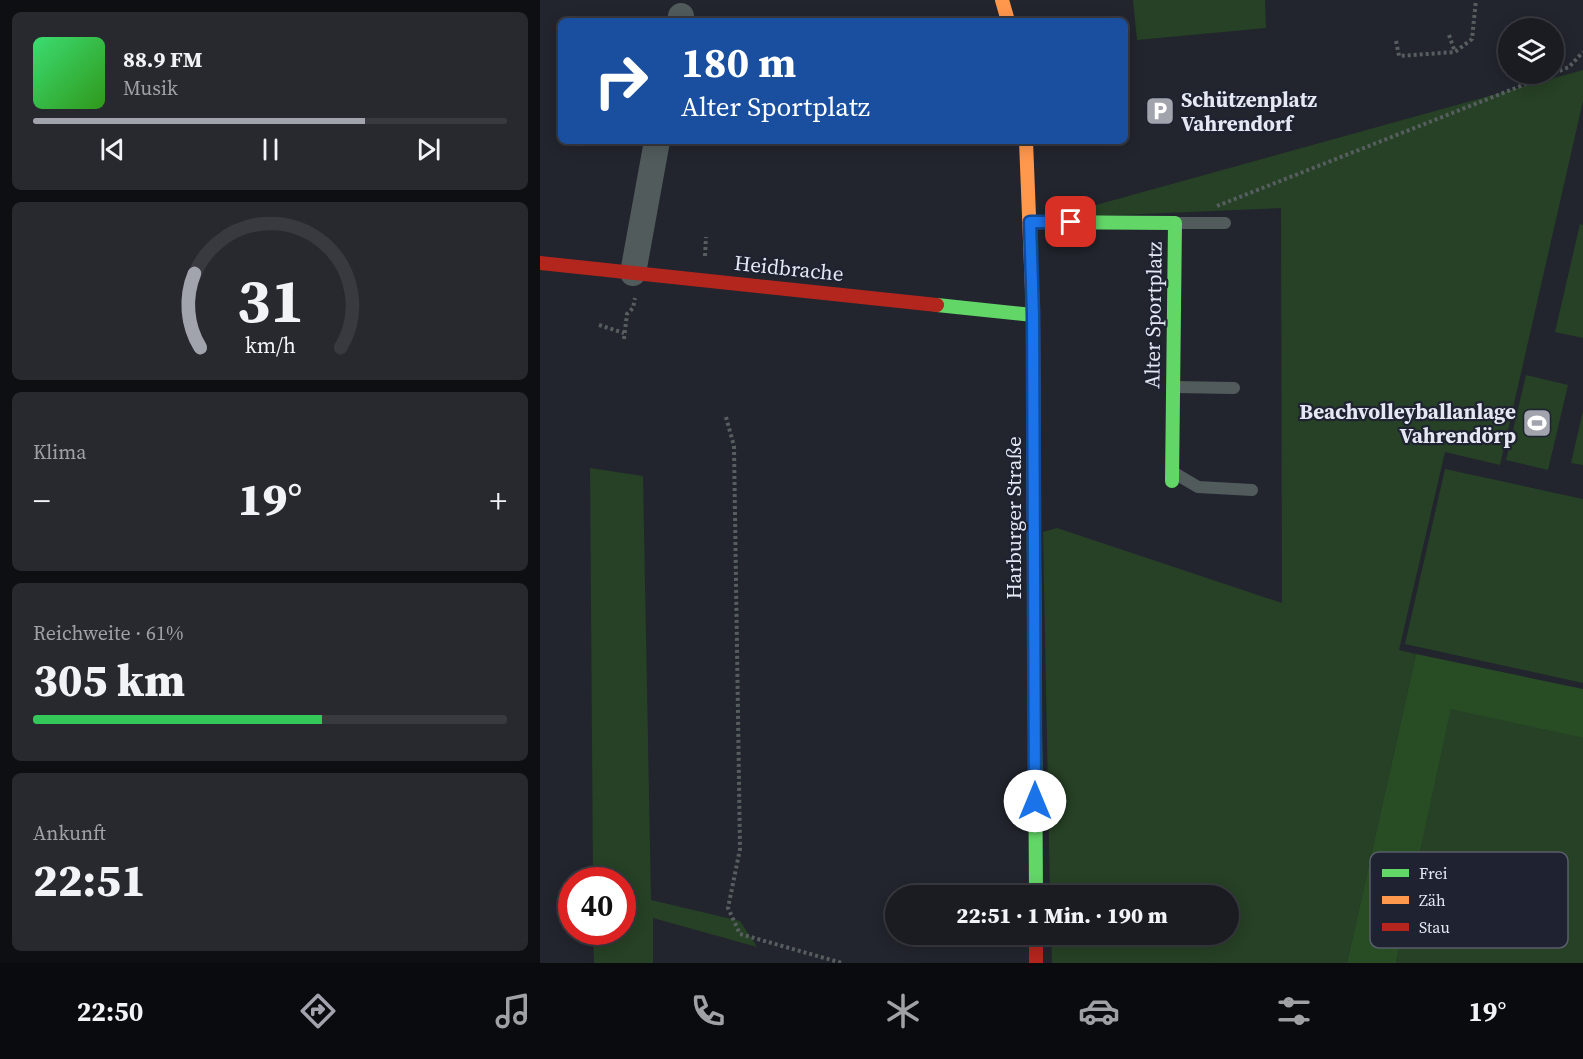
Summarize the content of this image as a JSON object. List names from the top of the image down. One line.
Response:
{"streets":{"street":["Heidbrache","Alter Sportplatz","Harburger Straße"]},"crossings":[["Heidbrache","Harburger Straße"],["Alter Sportplatz","Harburger Straße"]],"places":{"parking":["Schützenplatz Vahrendorf"],"sports":["Beachvolleyballanlage Vahrendörp"]},"legend":["Frei","Zäh","Stau"],"page":{"turn":["180 m","Alter Sportplatz"],"song":["88.9 FM","Musik"],"tile":["Klima",["Reichweite · 61%","305 km"],["Ankunft","22:51"]],"heat":["−","19°","+"],"limit":"40","trip":"22:51 · 1 Min. · 190 m","tabs":["22:50","19°"],"gauge":["31","km/h"]}}
